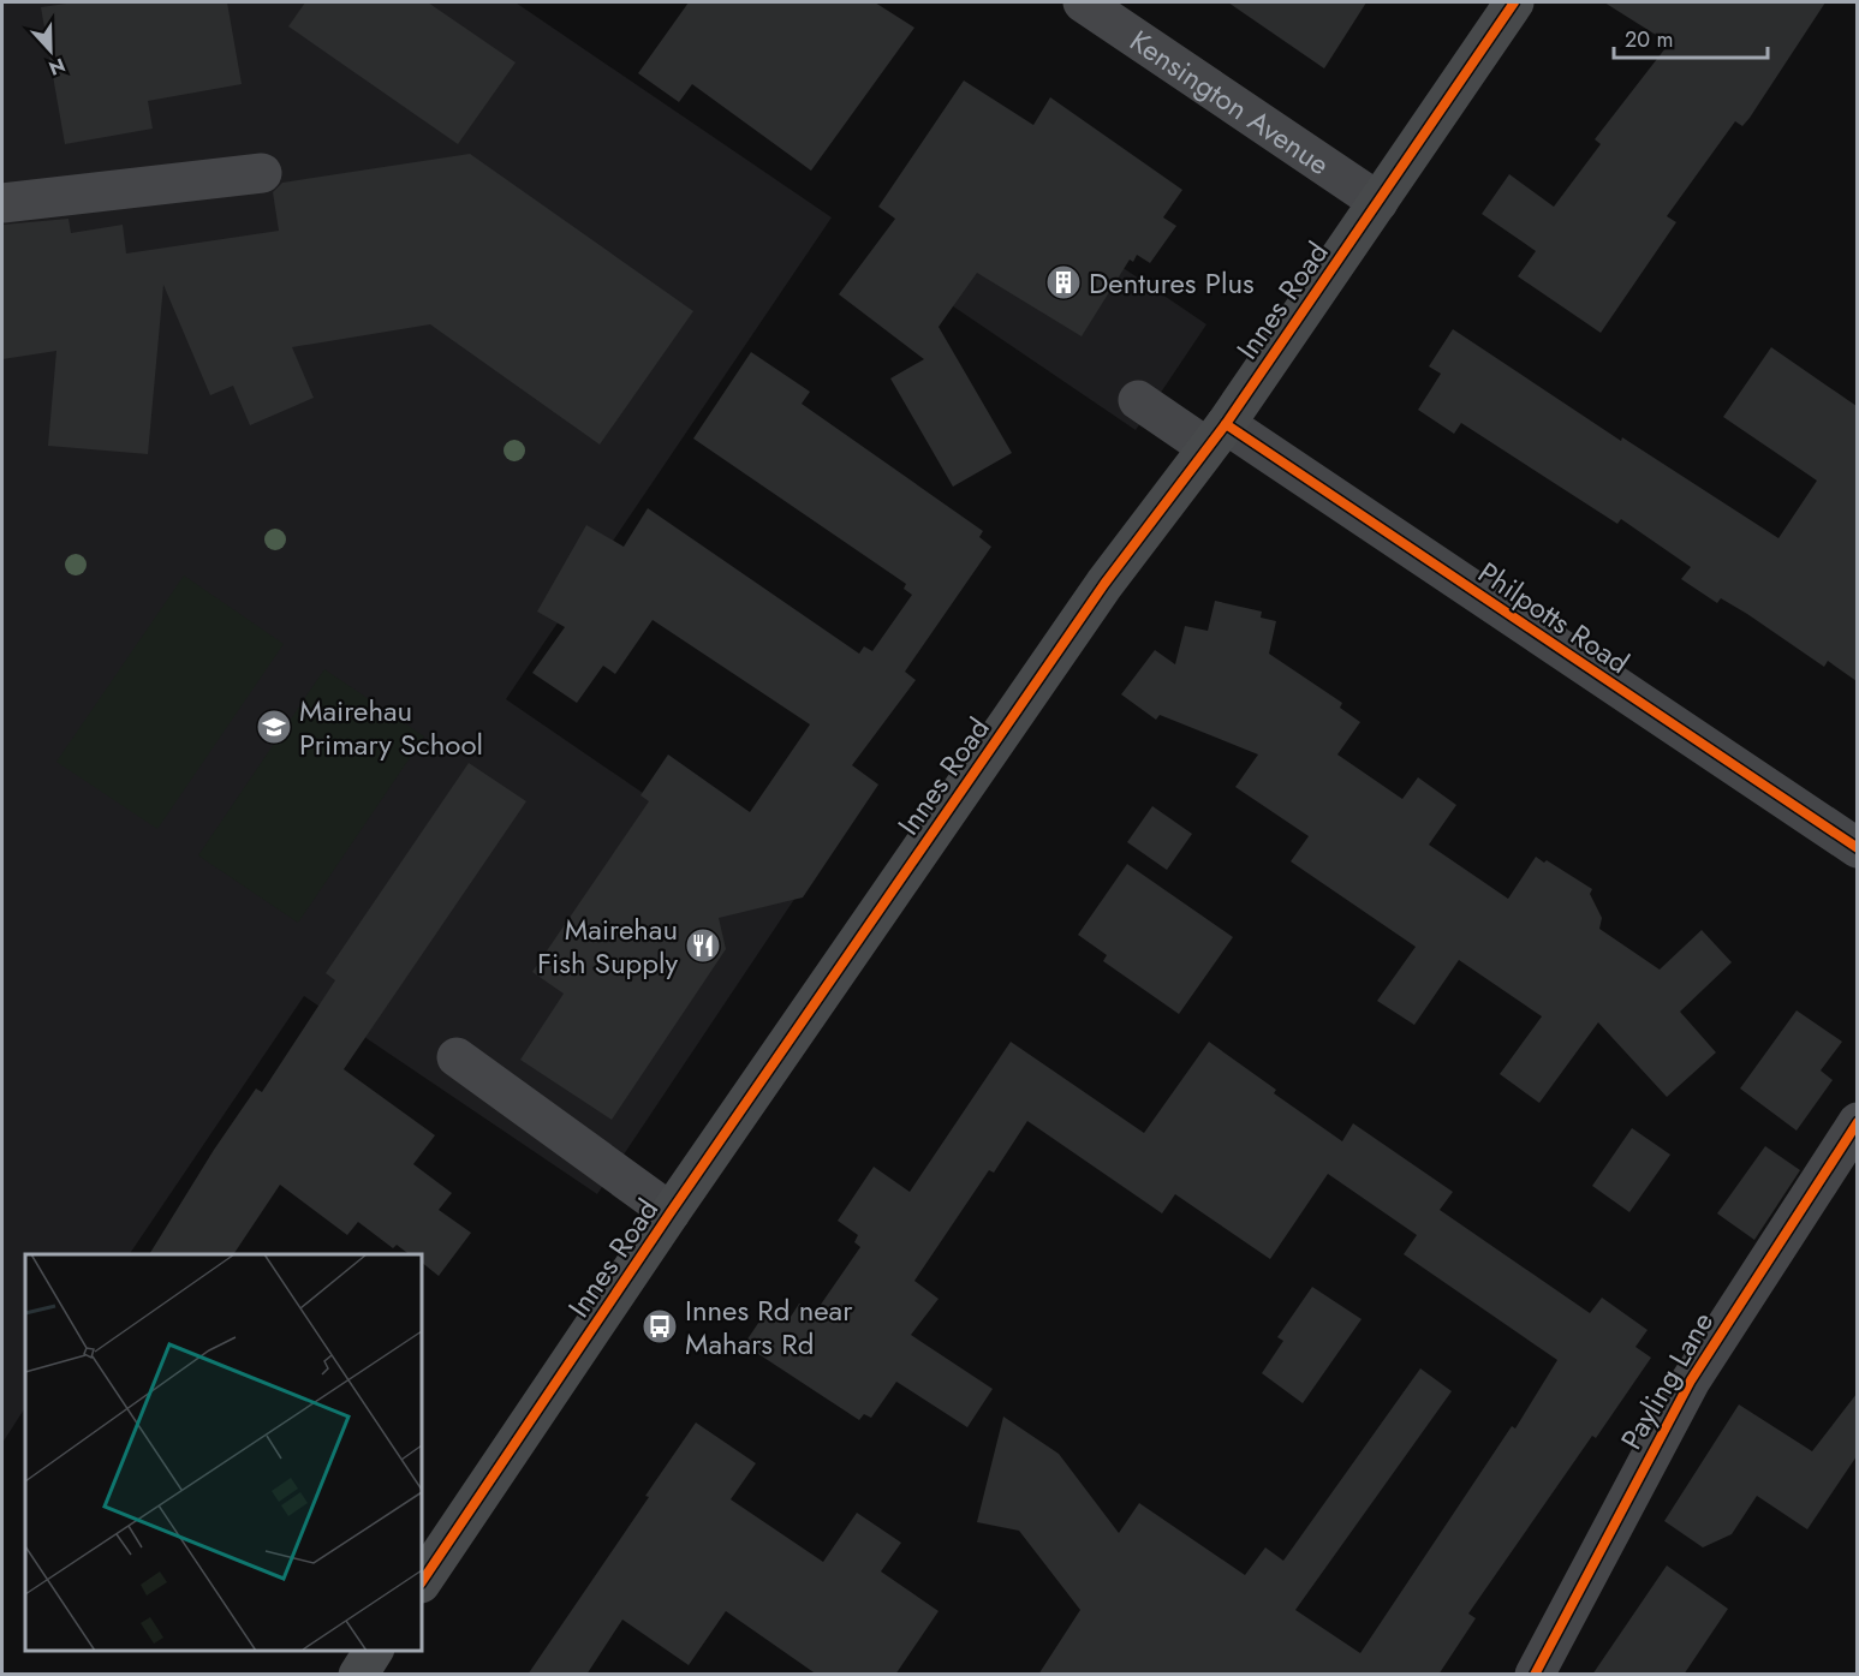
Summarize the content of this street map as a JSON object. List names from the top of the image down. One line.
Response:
{"streets":{"main road":["Innes Road"],"street":["Kensington Avenue","Philpotts Road","Payling Lane"]},"crossings":[["Kensington Avenue","Innes Road"],["Innes Road","Philpotts Road"]],"places":{"building":["Dentures Plus"],"school or university":["Mairehau Primary School"],"restaurant":["Mairehau Fish Supply"],"bus stop":["Innes Rd near Mahars Rd"]},"scale_bar":"20 m","north":"bottom"}
